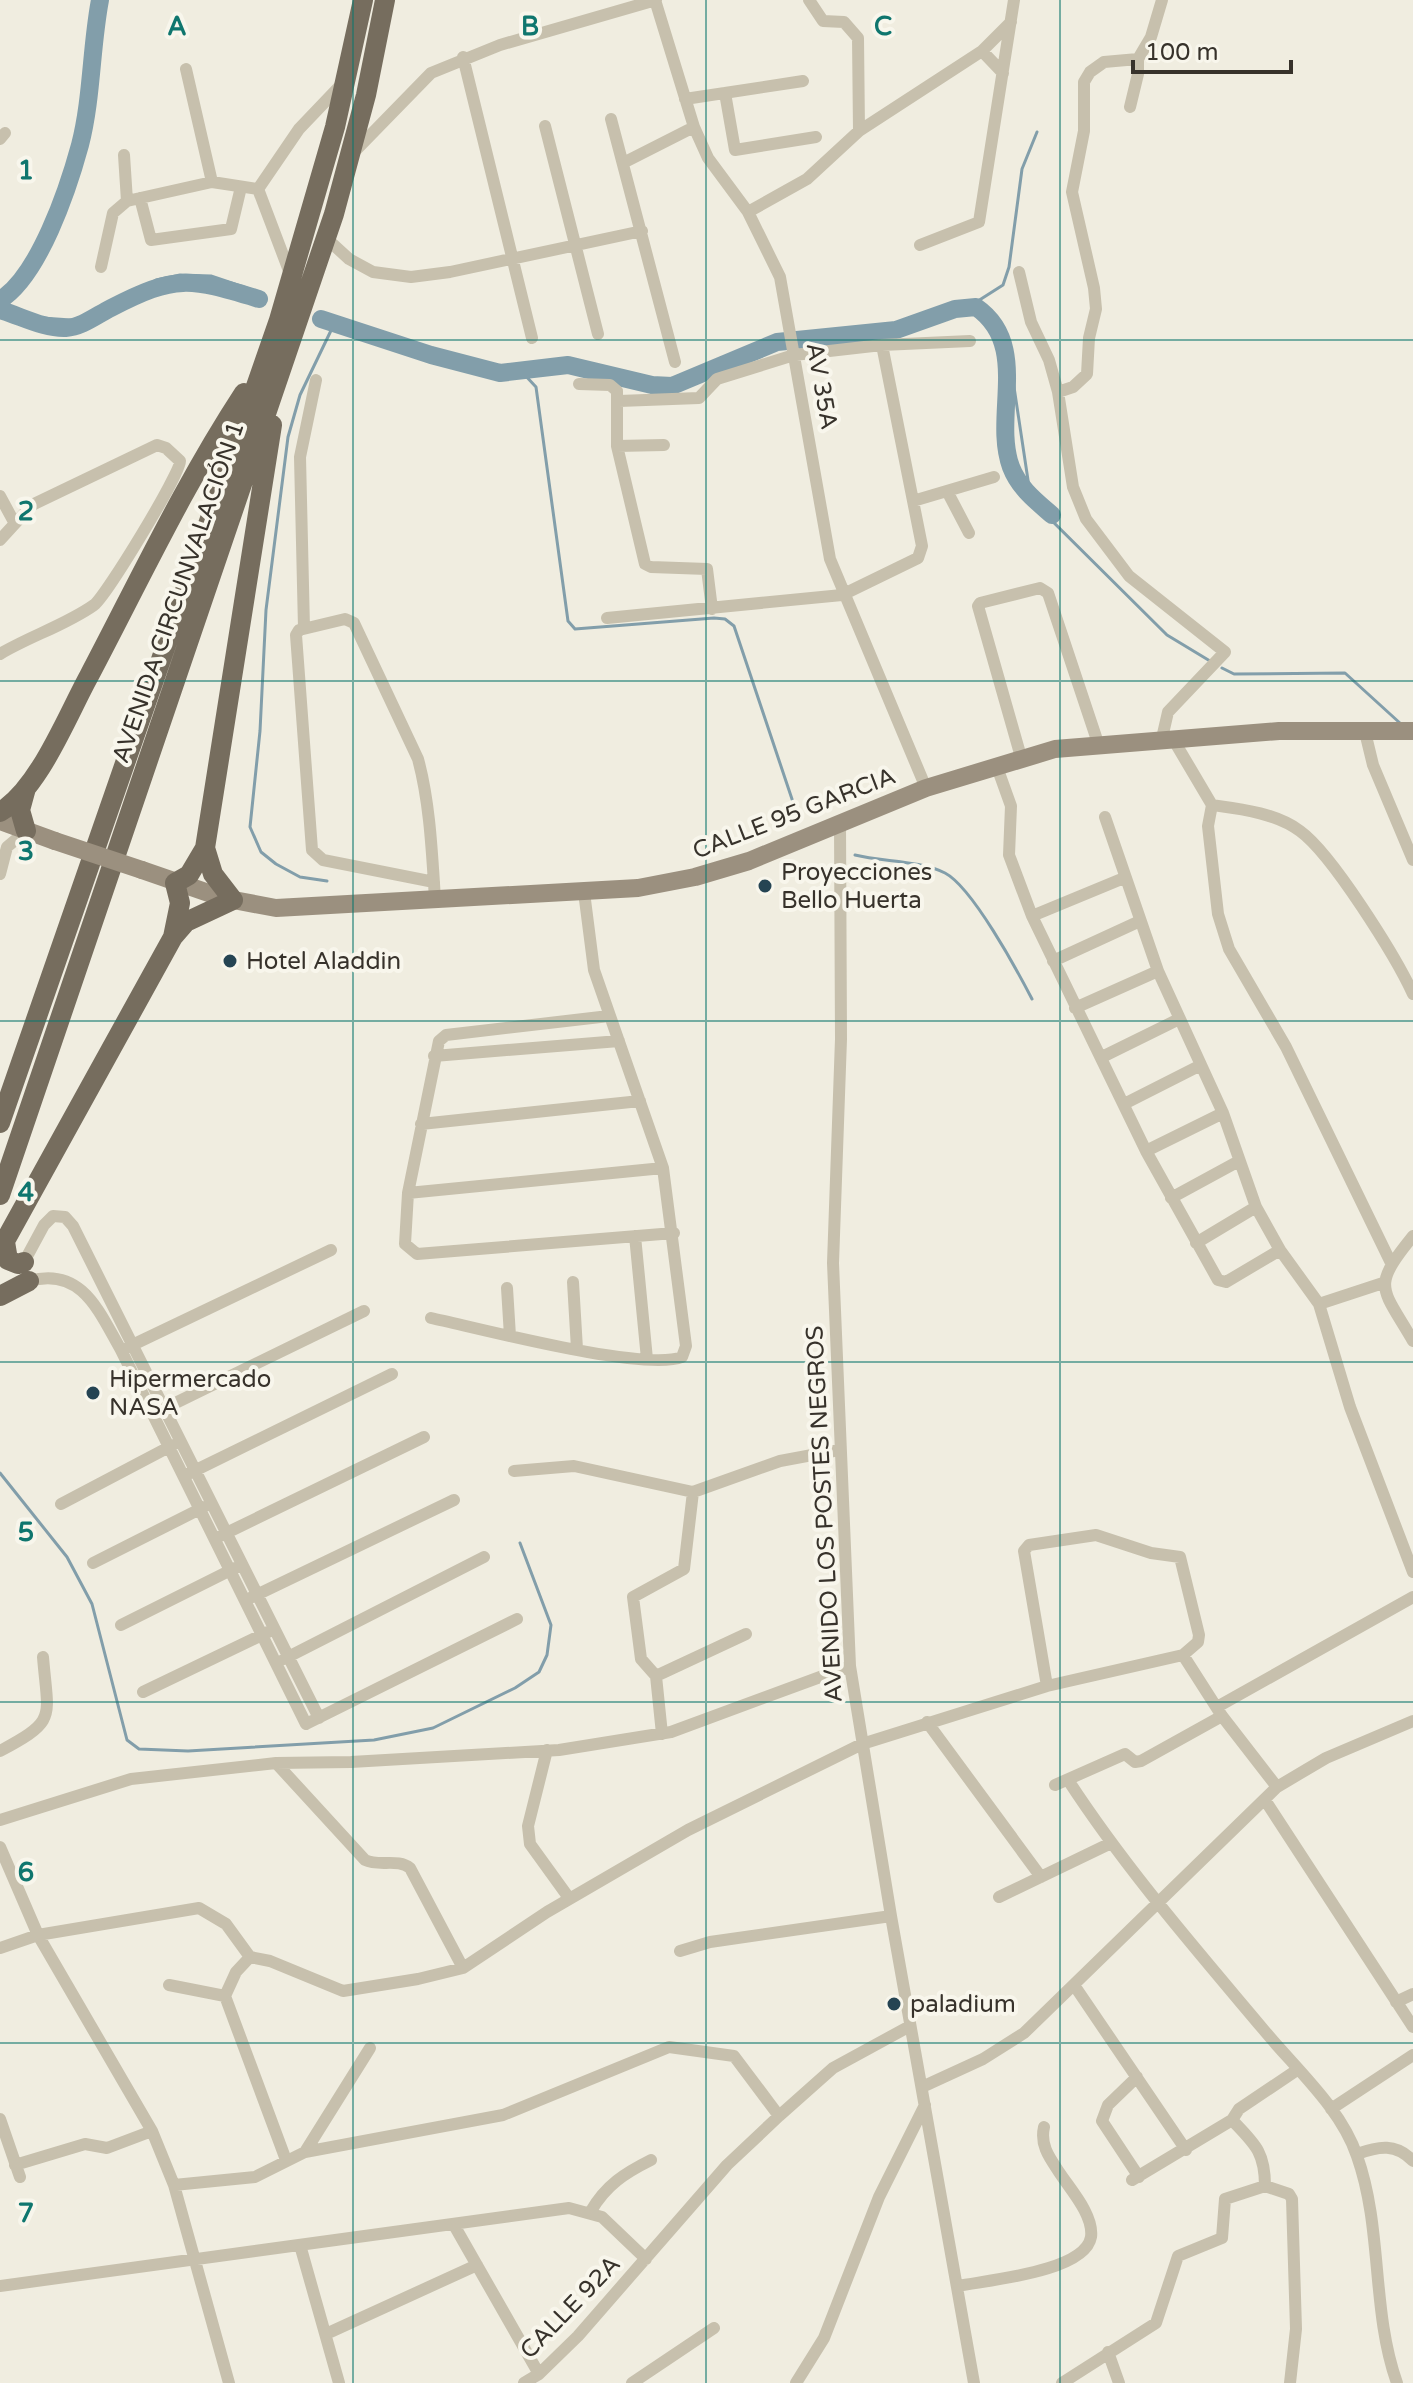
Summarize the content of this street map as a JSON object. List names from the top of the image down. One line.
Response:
{"streets":{"main road":["AVENIDA CIRCUNVALACIÓN 1"],"street":["AV 35A","CALLE 95 GARCIA","AVENIDO LOS POSTES NEGROS","CALLE 92A"]},"crossings":[["AV 35A","CALLE 95 GARCIA"],["CALLE 95 GARCIA","AVENIDO LOS POSTES NEGROS"],["AVENIDO LOS POSTES NEGROS","CALLE 92A"]],"places":["Proyecciones Bello Huerta","Hotel Aladdin","Hipermercado NASA","paladium"],"scale_bar":"100 m","grid":{"columns":["A","B","C"],"rows":["1","2","3","4","5","6","7"]}}
